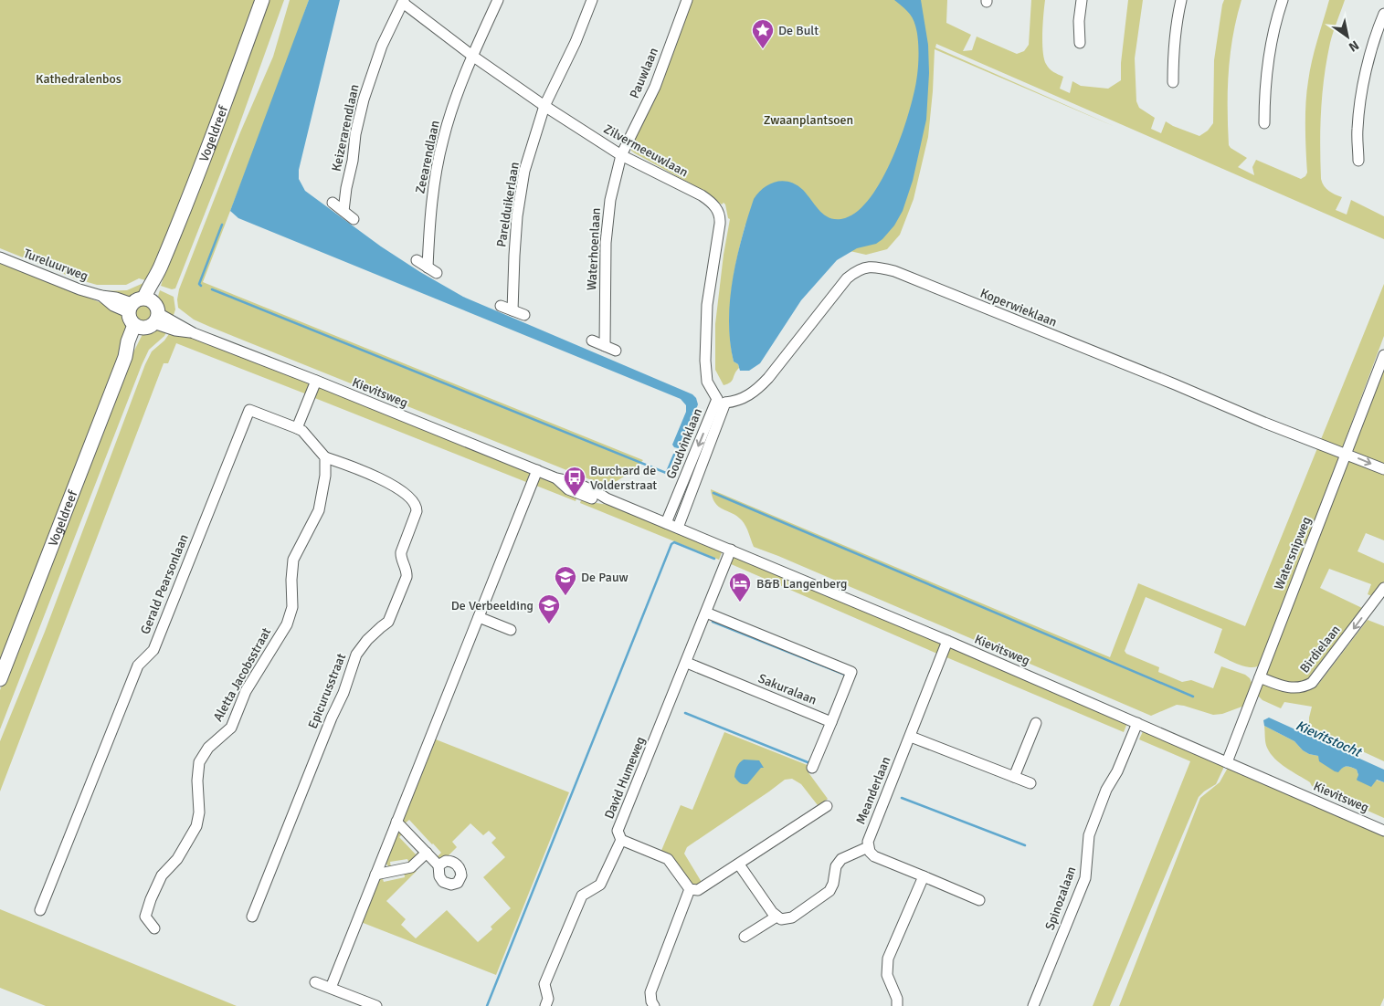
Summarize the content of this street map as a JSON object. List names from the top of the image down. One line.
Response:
{"streets":{"main road":["Vogeldreef"],"street":["Pauwlaan","Keizerarendlaan","Zilvermeeuwlaan","Zeearendlaan","Parelduikerlaan","Waterhoenlaan","Tureluurweg","Koperwieklaan","Kievitsweg","Goudvinklaan","Watersnipweg","Gerald Pearsonlaan","Birdielaan","Aletta Jacobsstraat","Sakuralaan","Epicurusstraat","David Humeweg","Meanderlaan","Spinozalaan"]},"crossings":[["Pauwlaan","Zilvermeeuwlaan"],["Pauwlaan","Waterhoenlaan"],["Keizerarendlaan","Zilvermeeuwlaan"],["Vogeldreef","Tureluurweg"],["Vogeldreef","Kievitsweg"],["Zilvermeeuwlaan","Zeearendlaan"],["Zilvermeeuwlaan","Parelduikerlaan"],["Zilvermeeuwlaan","Waterhoenlaan"],["Zilvermeeuwlaan","Koperwieklaan"],["Zilvermeeuwlaan","Goudvinklaan"],["Tureluurweg","Kievitsweg"],["Koperwieklaan","Goudvinklaan"],["Koperwieklaan","Watersnipweg"],["Kievitsweg","Goudvinklaan"],["Kievitsweg","Watersnipweg"],["Kievitsweg","David Humeweg"],["Kievitsweg","Meanderlaan"],["Kievitsweg","Spinozalaan"],["Watersnipweg","Birdielaan"],["Aletta Jacobsstraat","Epicurusstraat"],["Sakuralaan","David Humeweg"]],"one_way":["Birdielaan"],"water":["Kievitstocht"],"parks":["Kathedralenbos","Zwaanplantsoen"],"places":{"place":["De Bult"],"bus stop":["Burchard de Volderstraat"],"school or university":["De Pauw","De Verbeelding"],"hotel":["B&B Langenberg"]},"north":"bottom right"}
